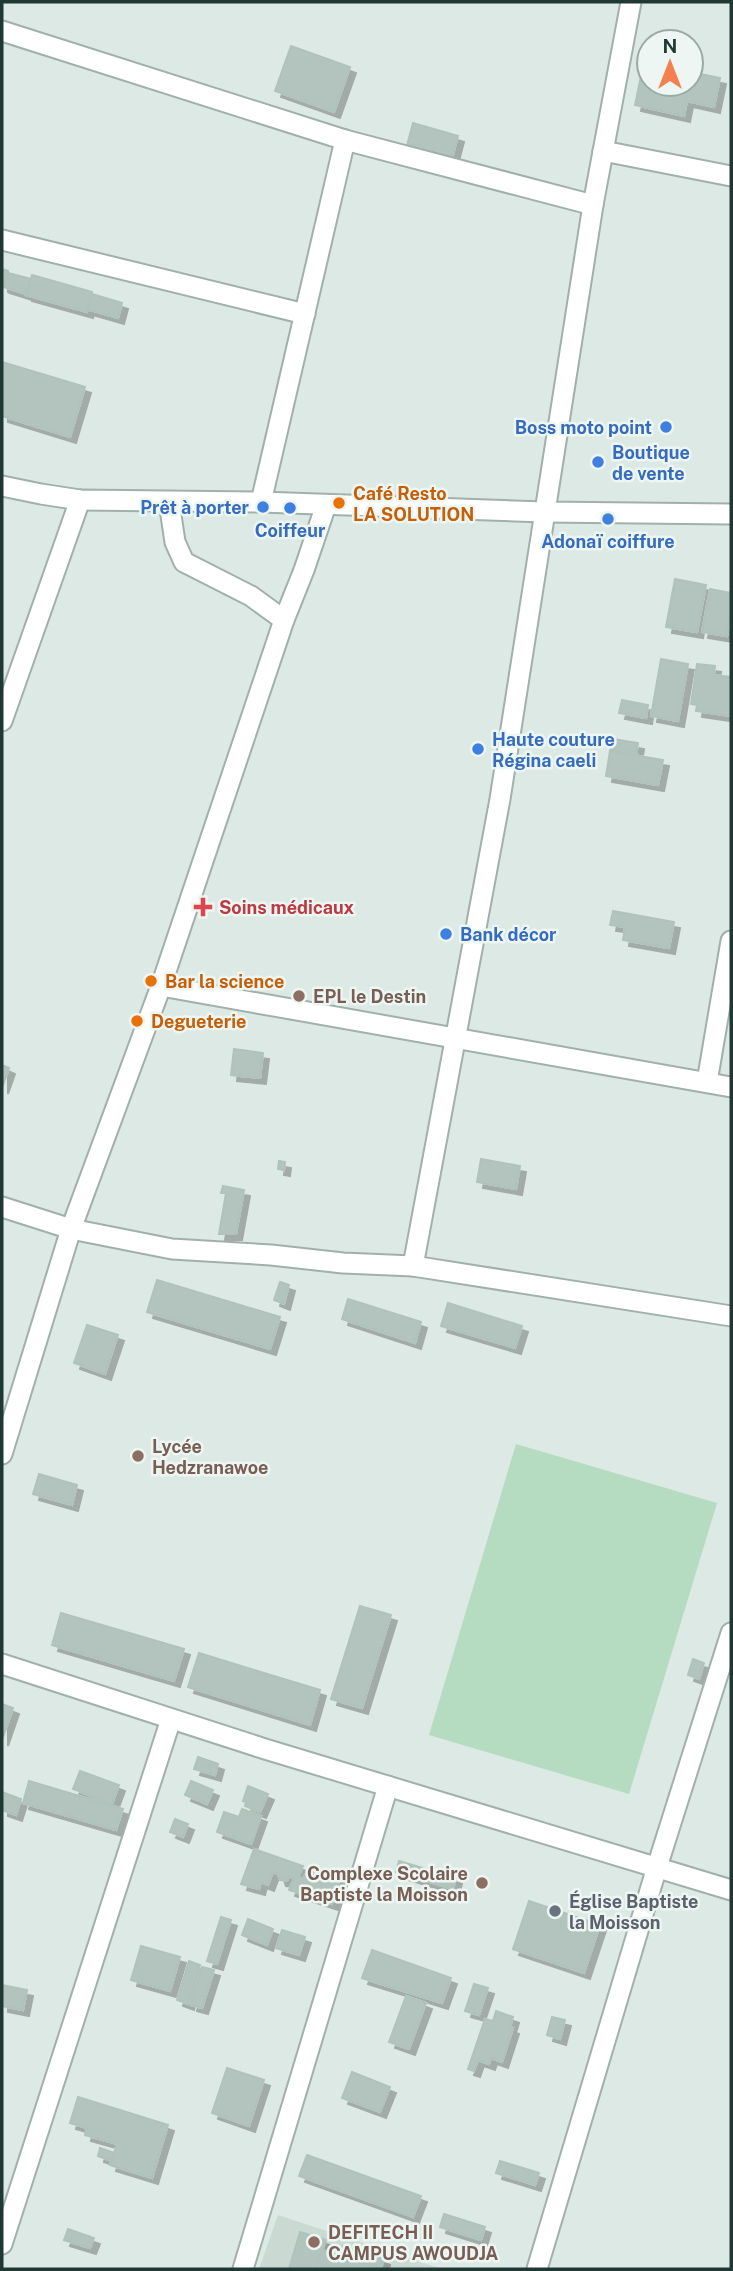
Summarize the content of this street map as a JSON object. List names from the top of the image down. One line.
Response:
{"places":{"other":["Boss moto point","Boutique de vente","Café Resto LA SOLUTION","Prêt à porter","Coiffeur","Adonaï coiffure","Haute couture Régina caeli","Bank décor","Bar la science","EPL le Destin","Degueterie","Lycée Hedzranawoe","Complexe Scolaire Baptiste la Moisson","Église Baptiste la Moisson","DEFITECH II CAMPUS AWOUDJA"],"health":["Soins médicaux"]},"north":"top"}
